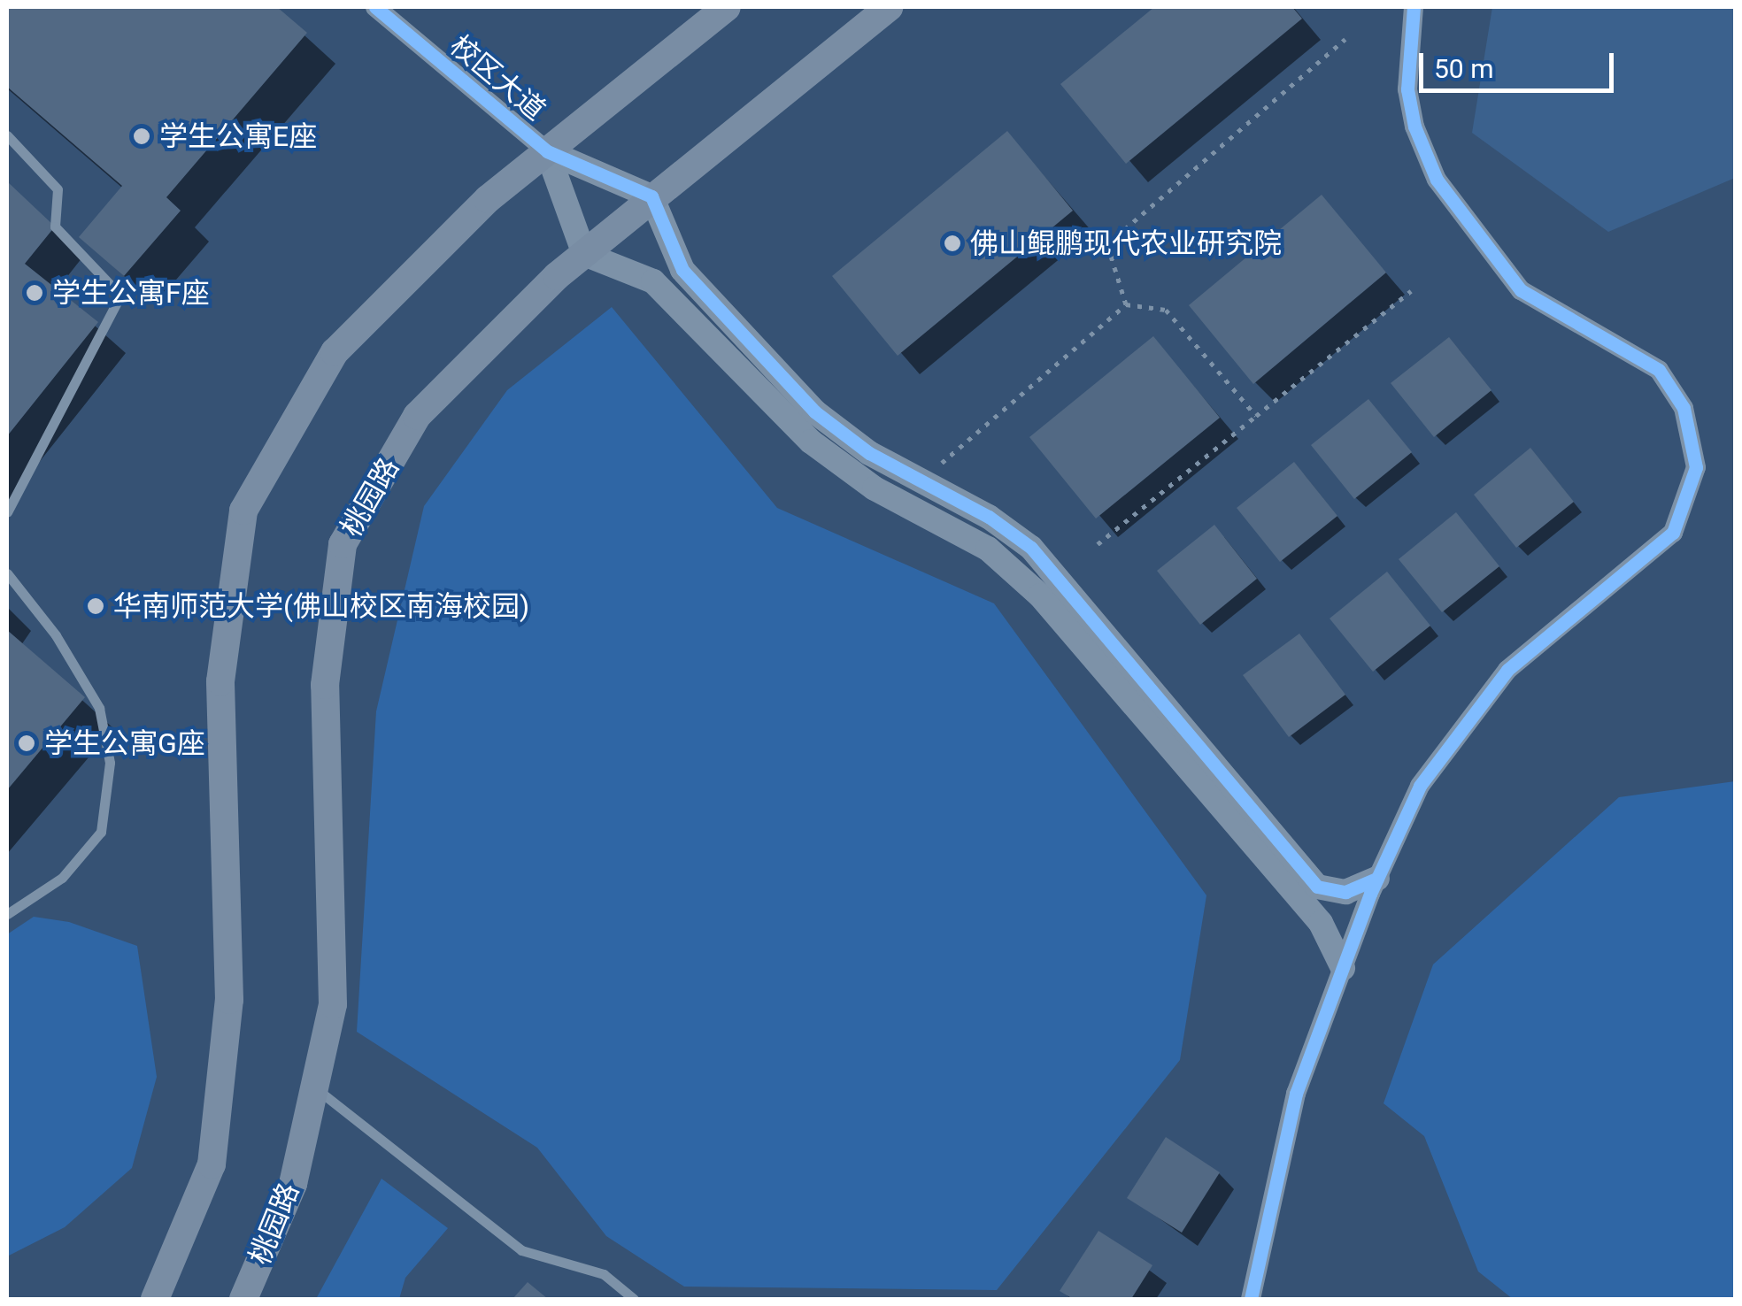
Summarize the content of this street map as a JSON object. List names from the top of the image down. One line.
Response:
{"streets":{"main road":["桃园路"],"street":["校区大道"]},"places":["学生公寓E座","佛山鲲鹏现代农业研究院","学生公寓F座","华南师范大学(佛山校区南海校园)","学生公寓G座"],"scale_bar":"50 m"}
